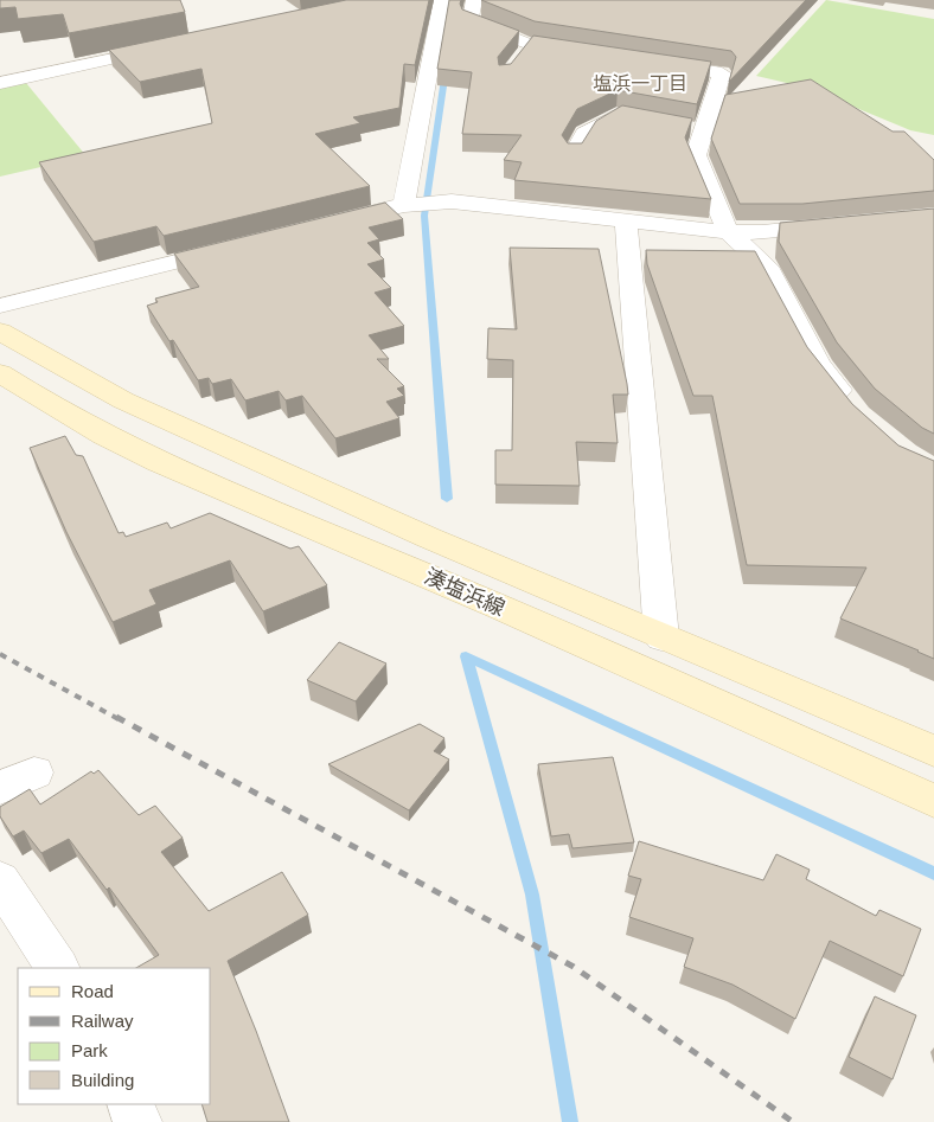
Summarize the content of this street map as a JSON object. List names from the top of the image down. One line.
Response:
{"streets":{"main road":["湊塩浜線"]},"districts":["塩浜一丁目"],"legend":["Road","Railway","Park","Building"]}
